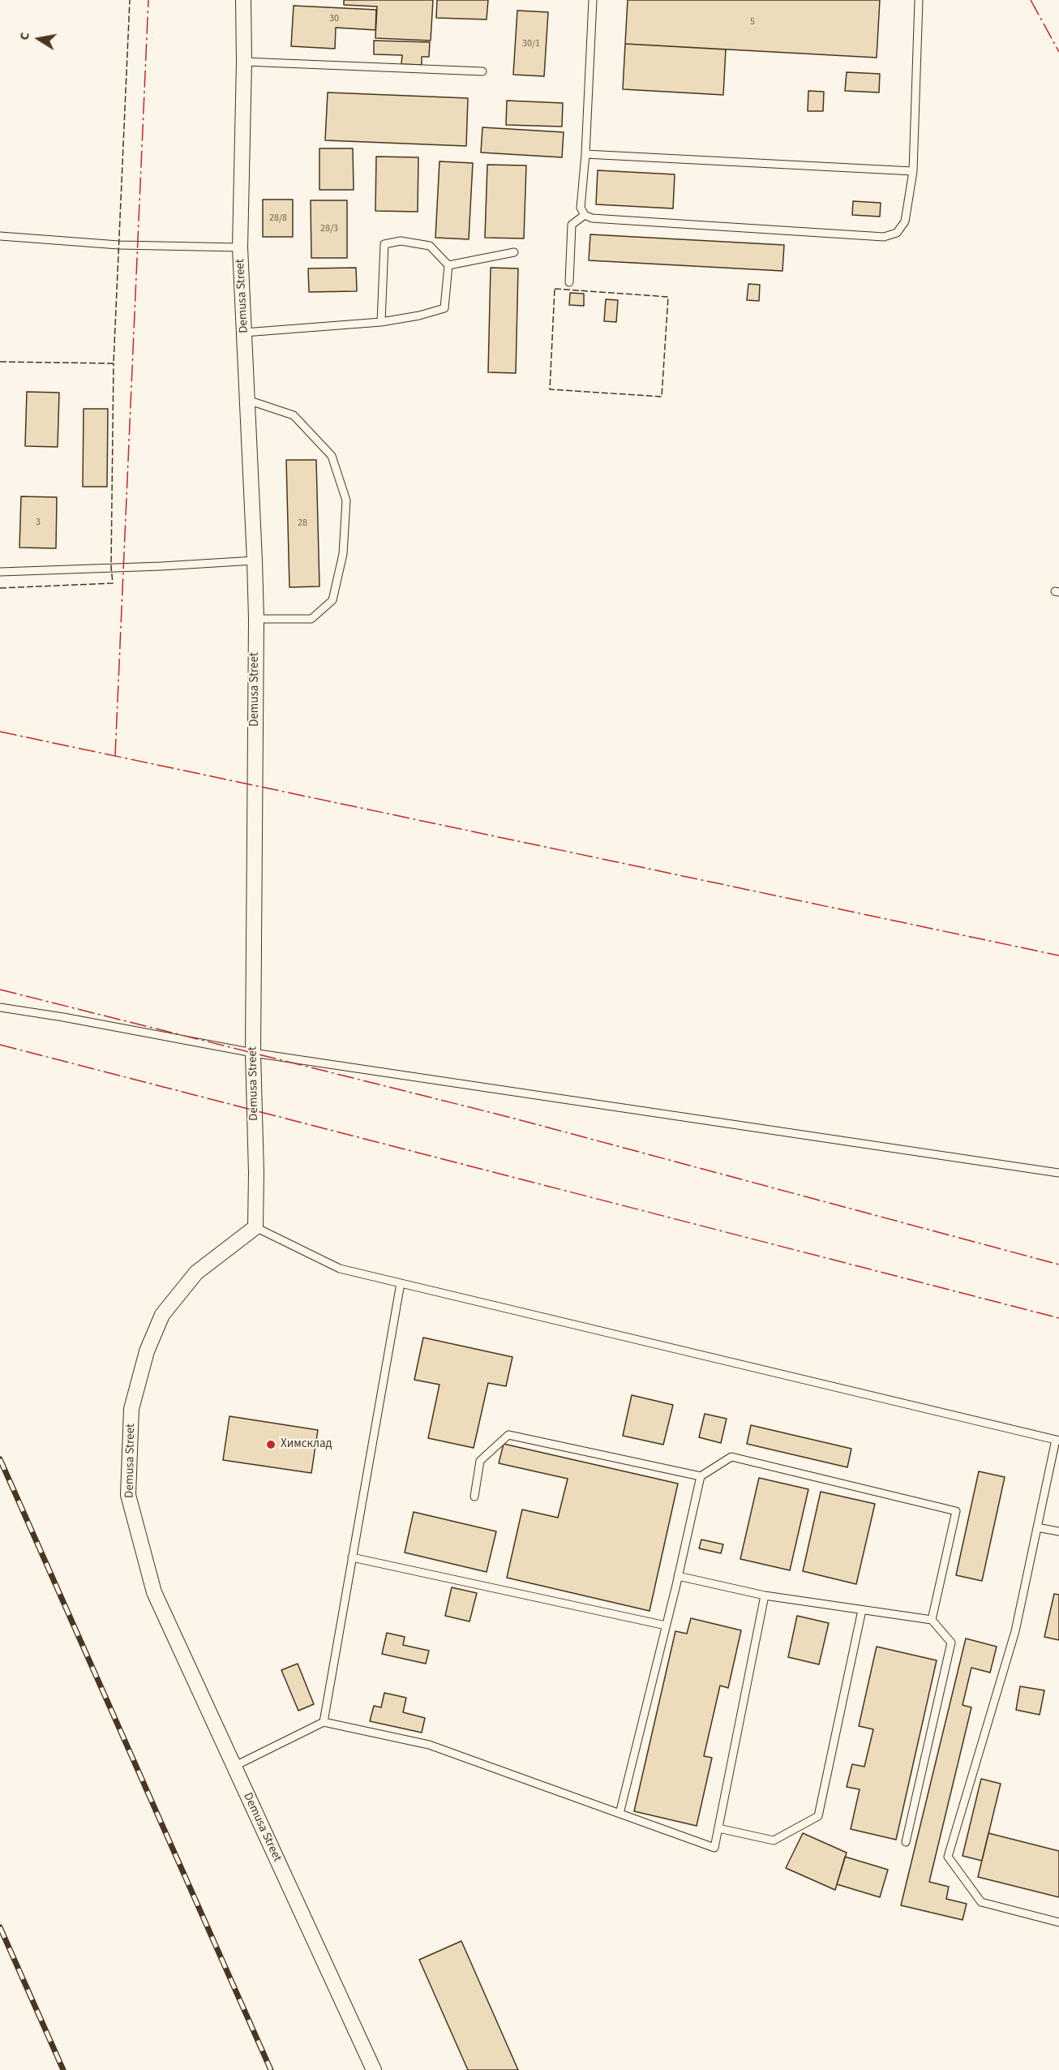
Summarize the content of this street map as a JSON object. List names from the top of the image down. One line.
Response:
{"streets":{"street":["Demusa Street"]},"places":["Химсклад"],"house_numbers":["30","5","30/1","28/8","28/3","3","28"],"north":"left"}
